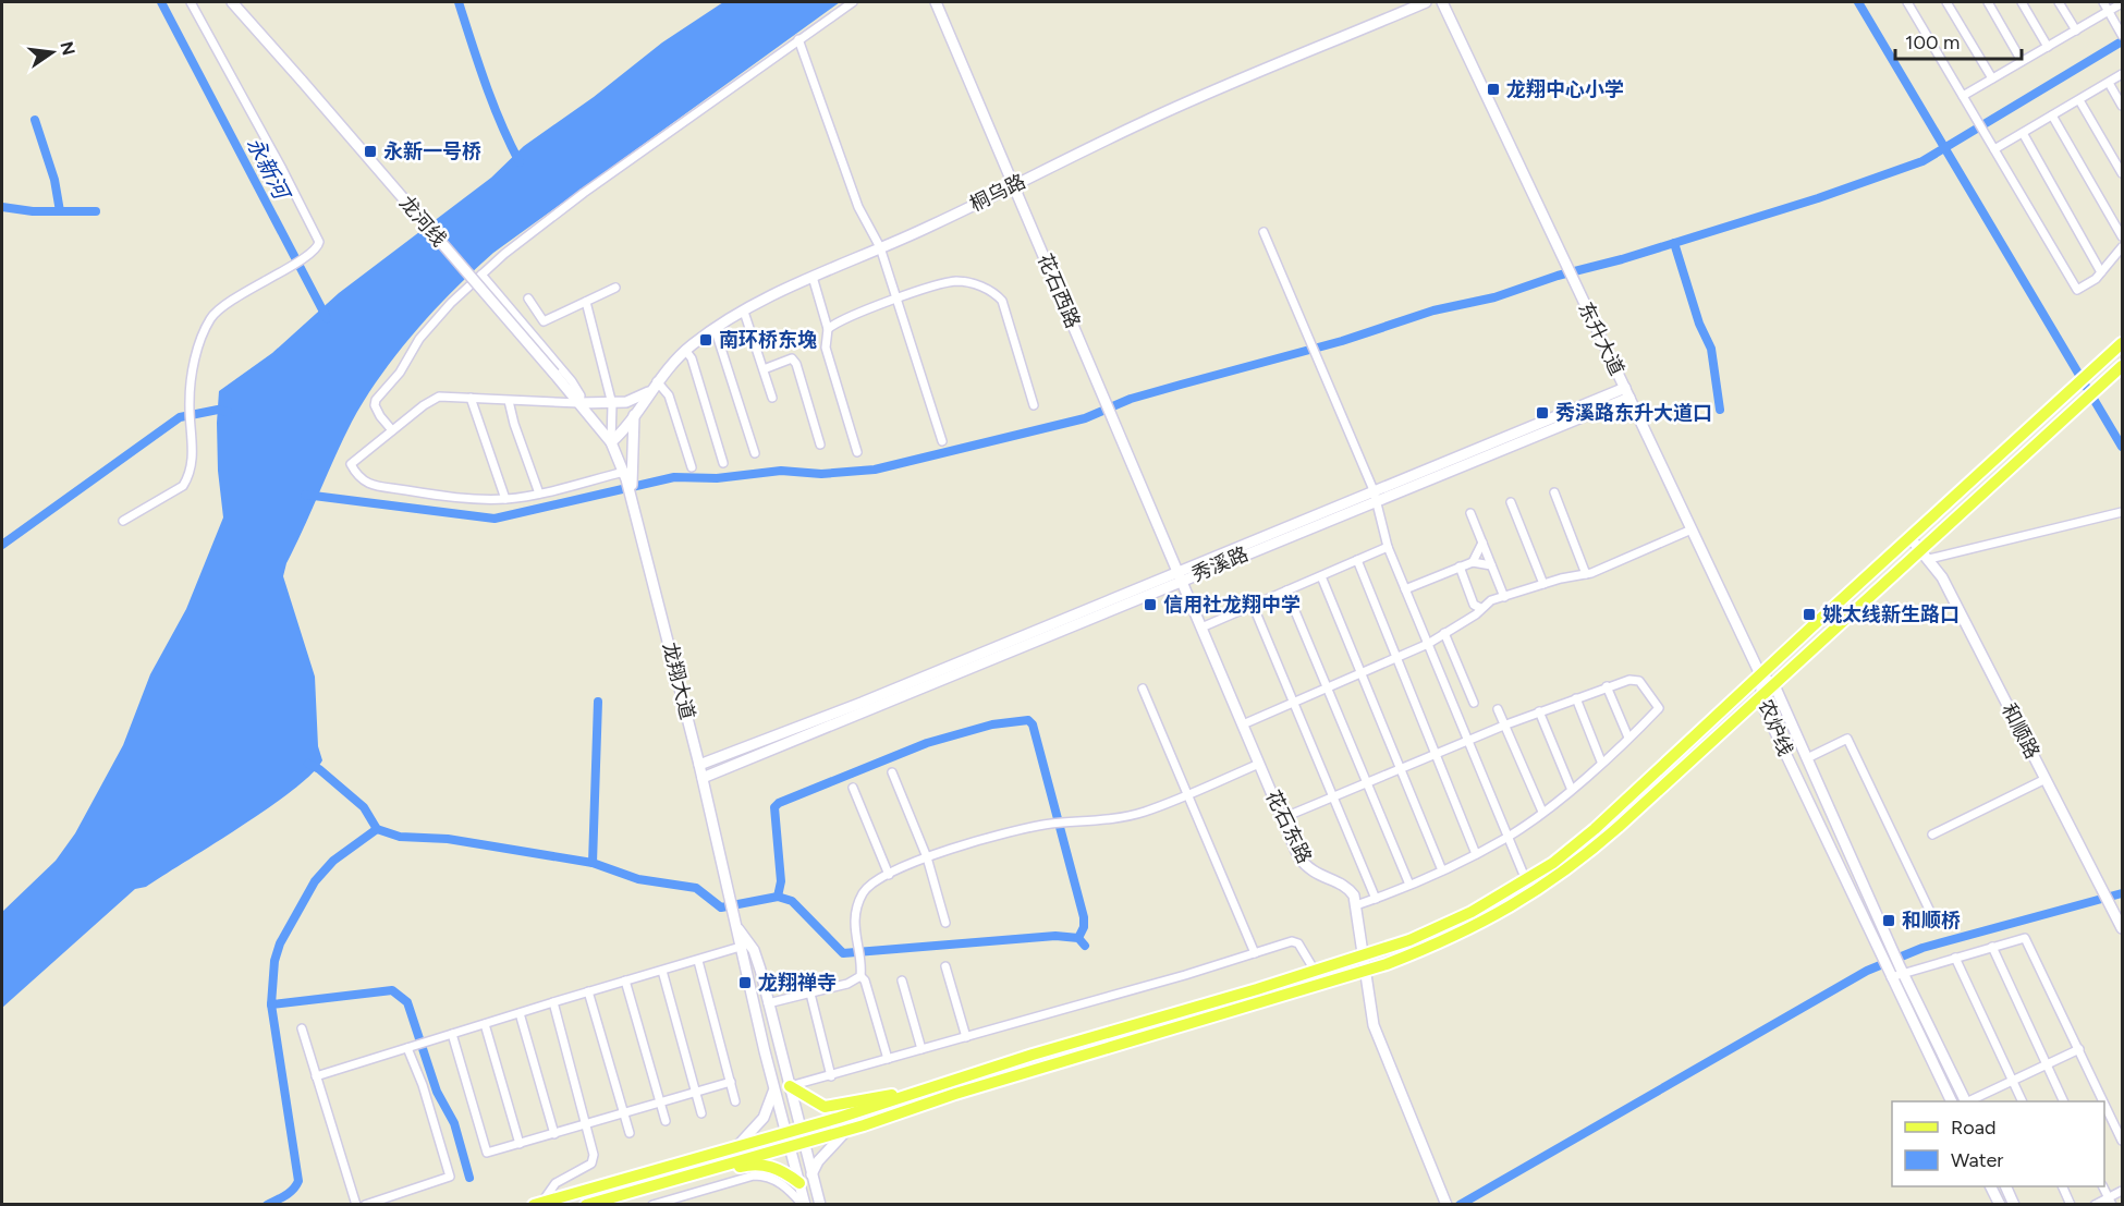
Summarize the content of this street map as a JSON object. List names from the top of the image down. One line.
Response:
{"streets":{"street":["桐乌路","龙河线","花石西路","东升大道","秀溪路","龙翔大道","农炉线","和顺路","花石东路"]},"crossings":[["桐乌路","龙河线"],["桐乌路","花石西路"],["桐乌路","龙翔大道"],["龙河线","龙翔大道"],["花石西路","秀溪路"],["花石西路","花石东路"],["东升大道","秀溪路"],["东升大道","农炉线"],["秀溪路","龙翔大道"],["秀溪路","花石东路"]],"water":["永新河"],"places":{"transit":["龙翔中心小学","永新一号桥","南环桥东堍","秀溪路东升大道口","信用社龙翔中学","姚太线新生路口","和顺桥","龙翔禅寺"]},"legend":["Road","Water"],"scale_bar":"100 m","north":"right"}
